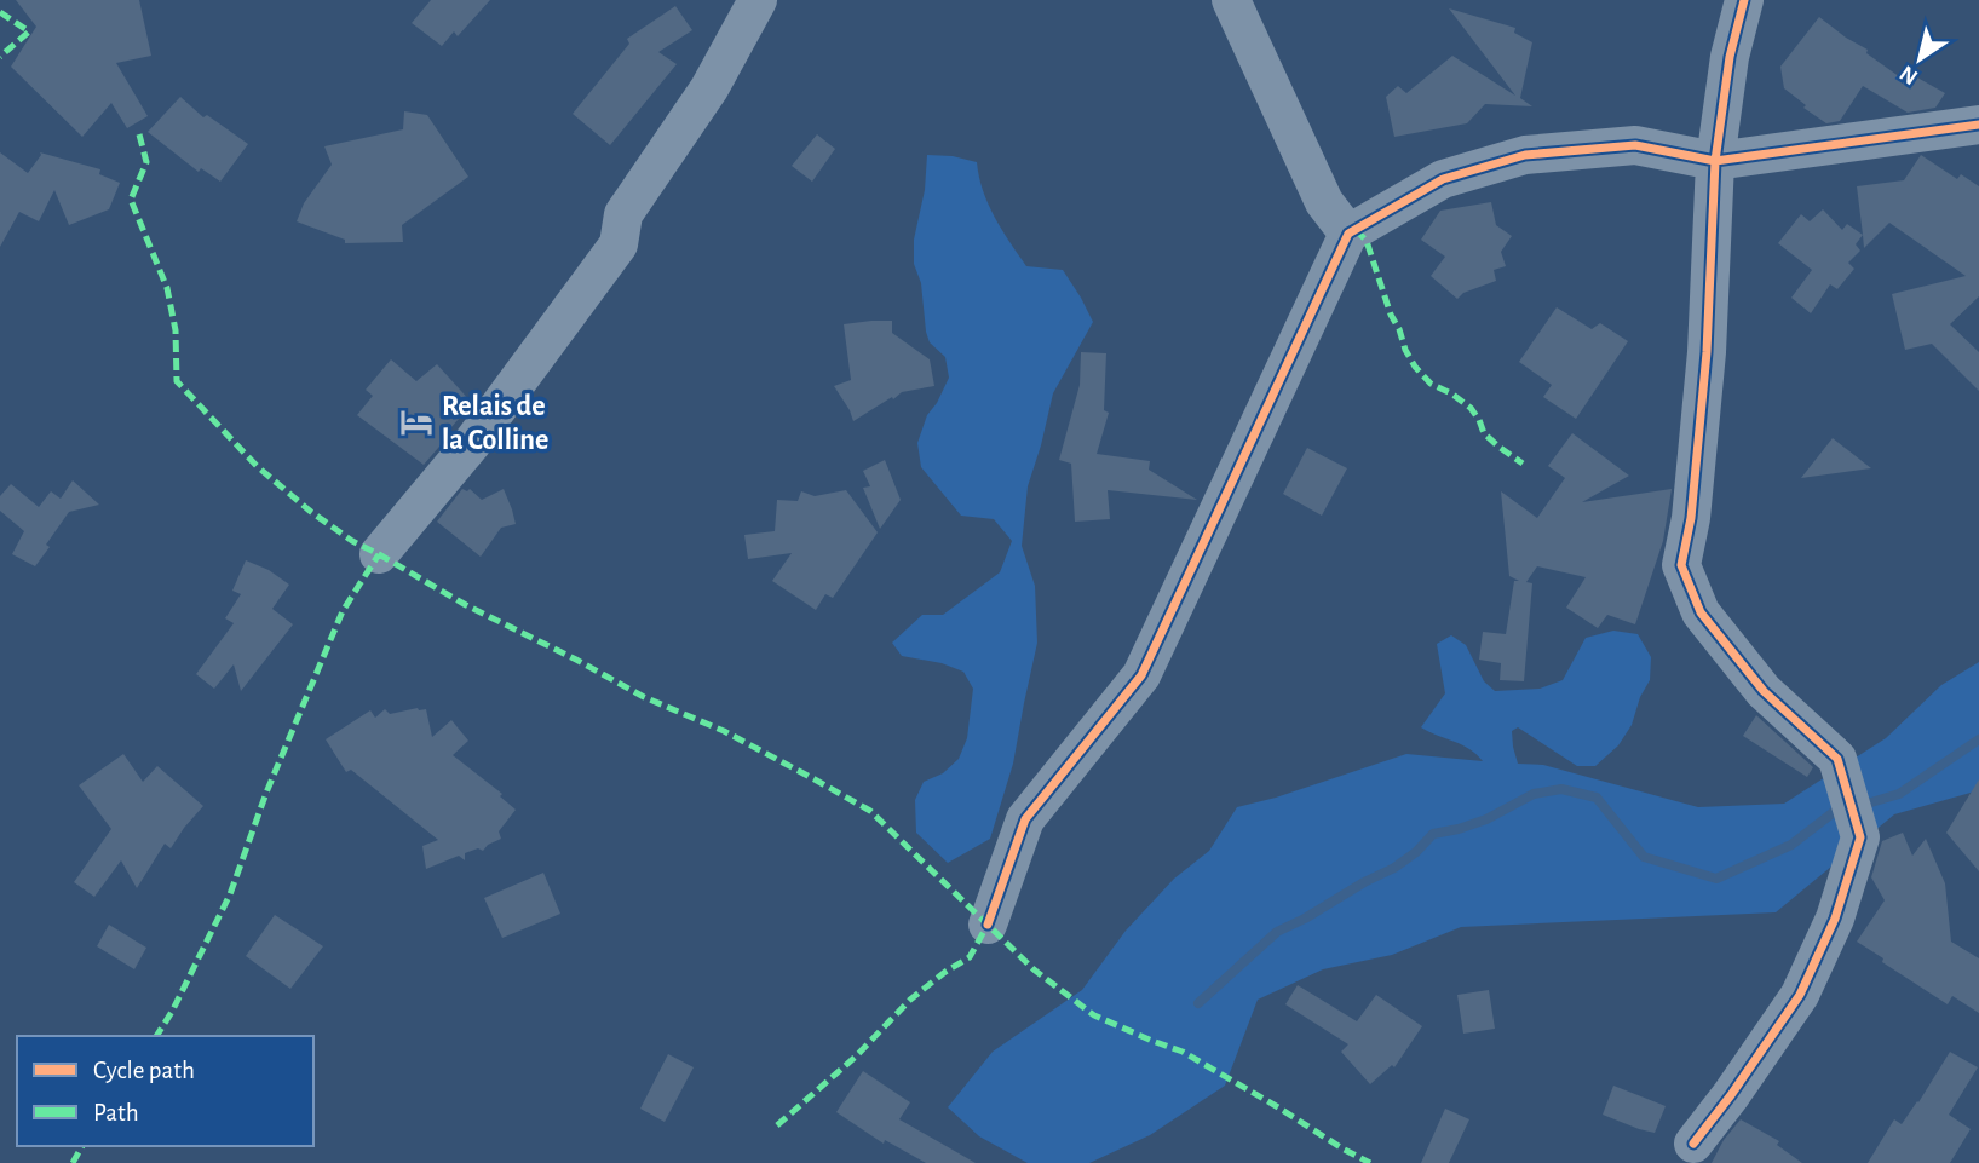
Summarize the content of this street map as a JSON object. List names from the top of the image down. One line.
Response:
{"places":{"hotel":["Relais de la Colline"]},"legend":["Cycle path","Path"],"north":"bottom left"}
